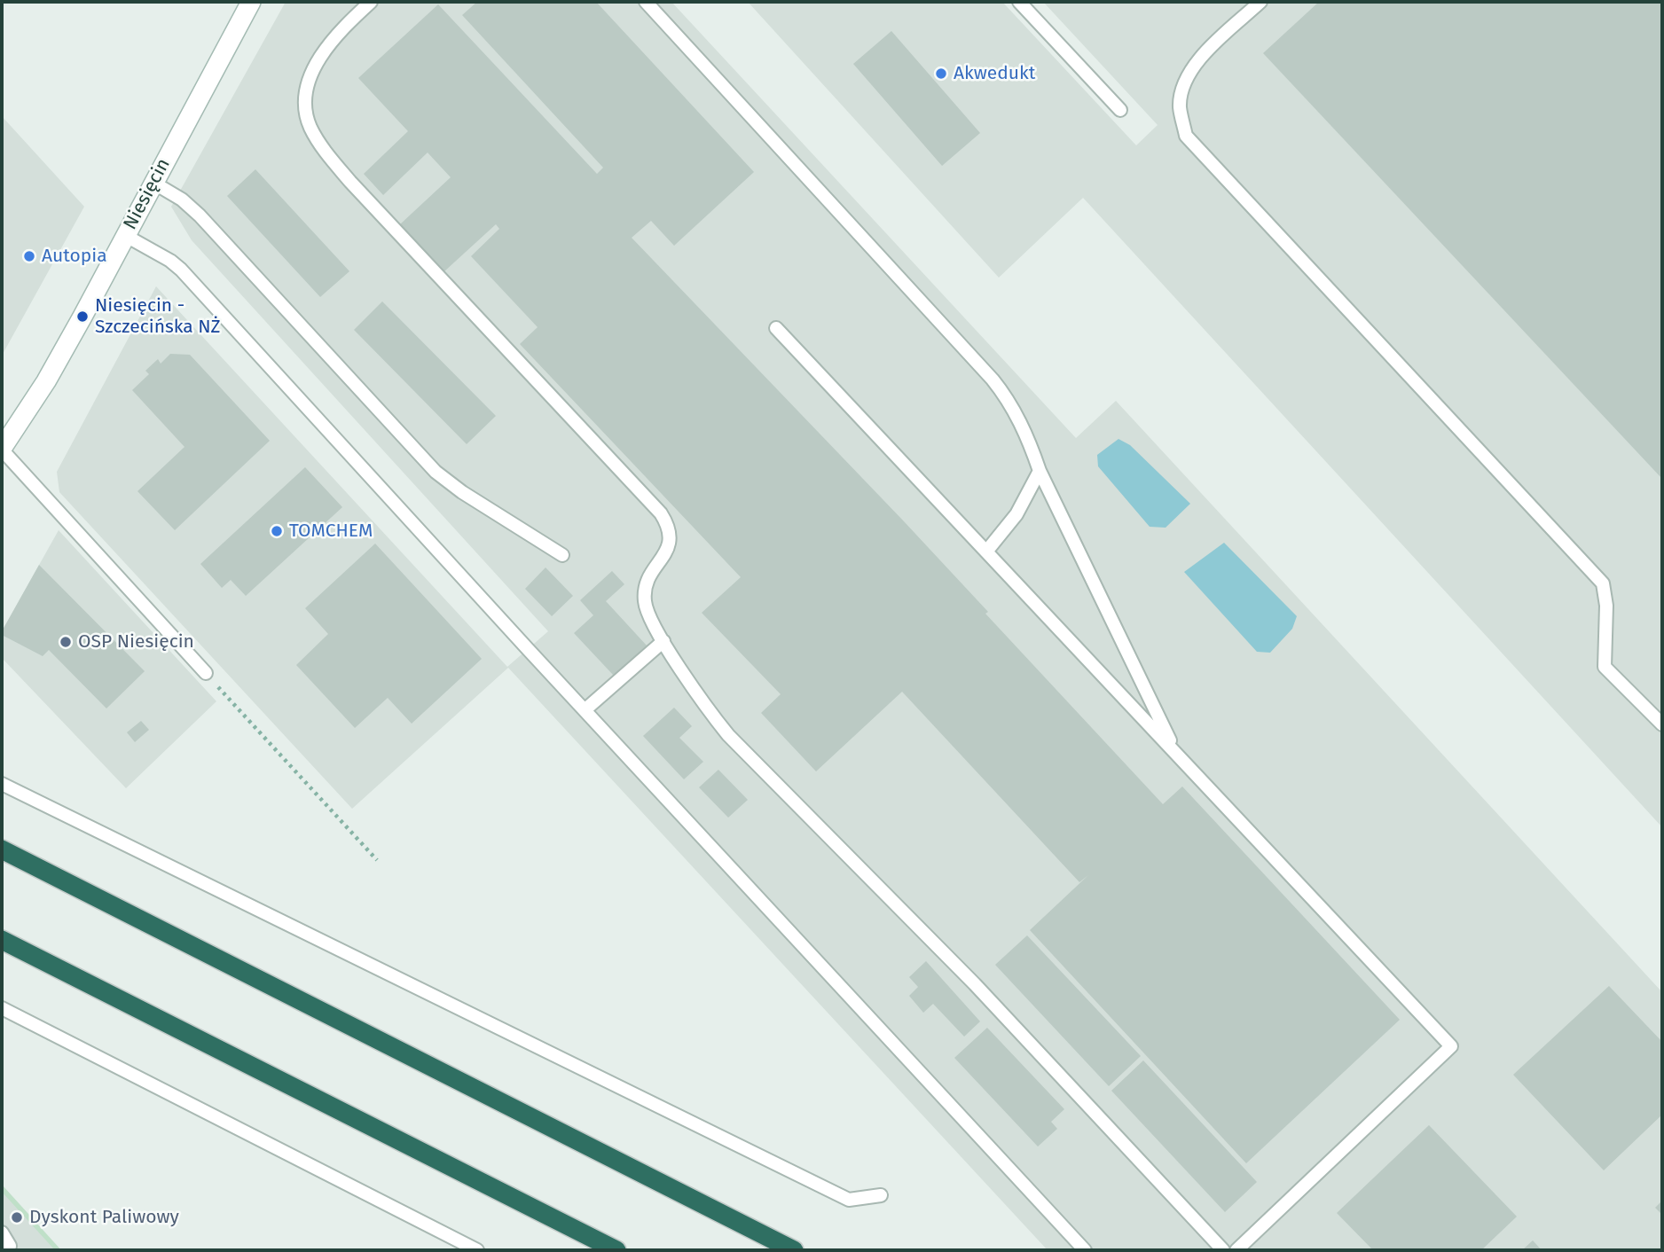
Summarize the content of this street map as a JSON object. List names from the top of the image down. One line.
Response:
{"streets":{"street":["Niesięcin"]},"places":["Akwedukt","Autopia","Niesięcin - Szczecińska NŻ","TOMCHEM","OSP Niesięcin","Dyskont Paliwowy"]}
